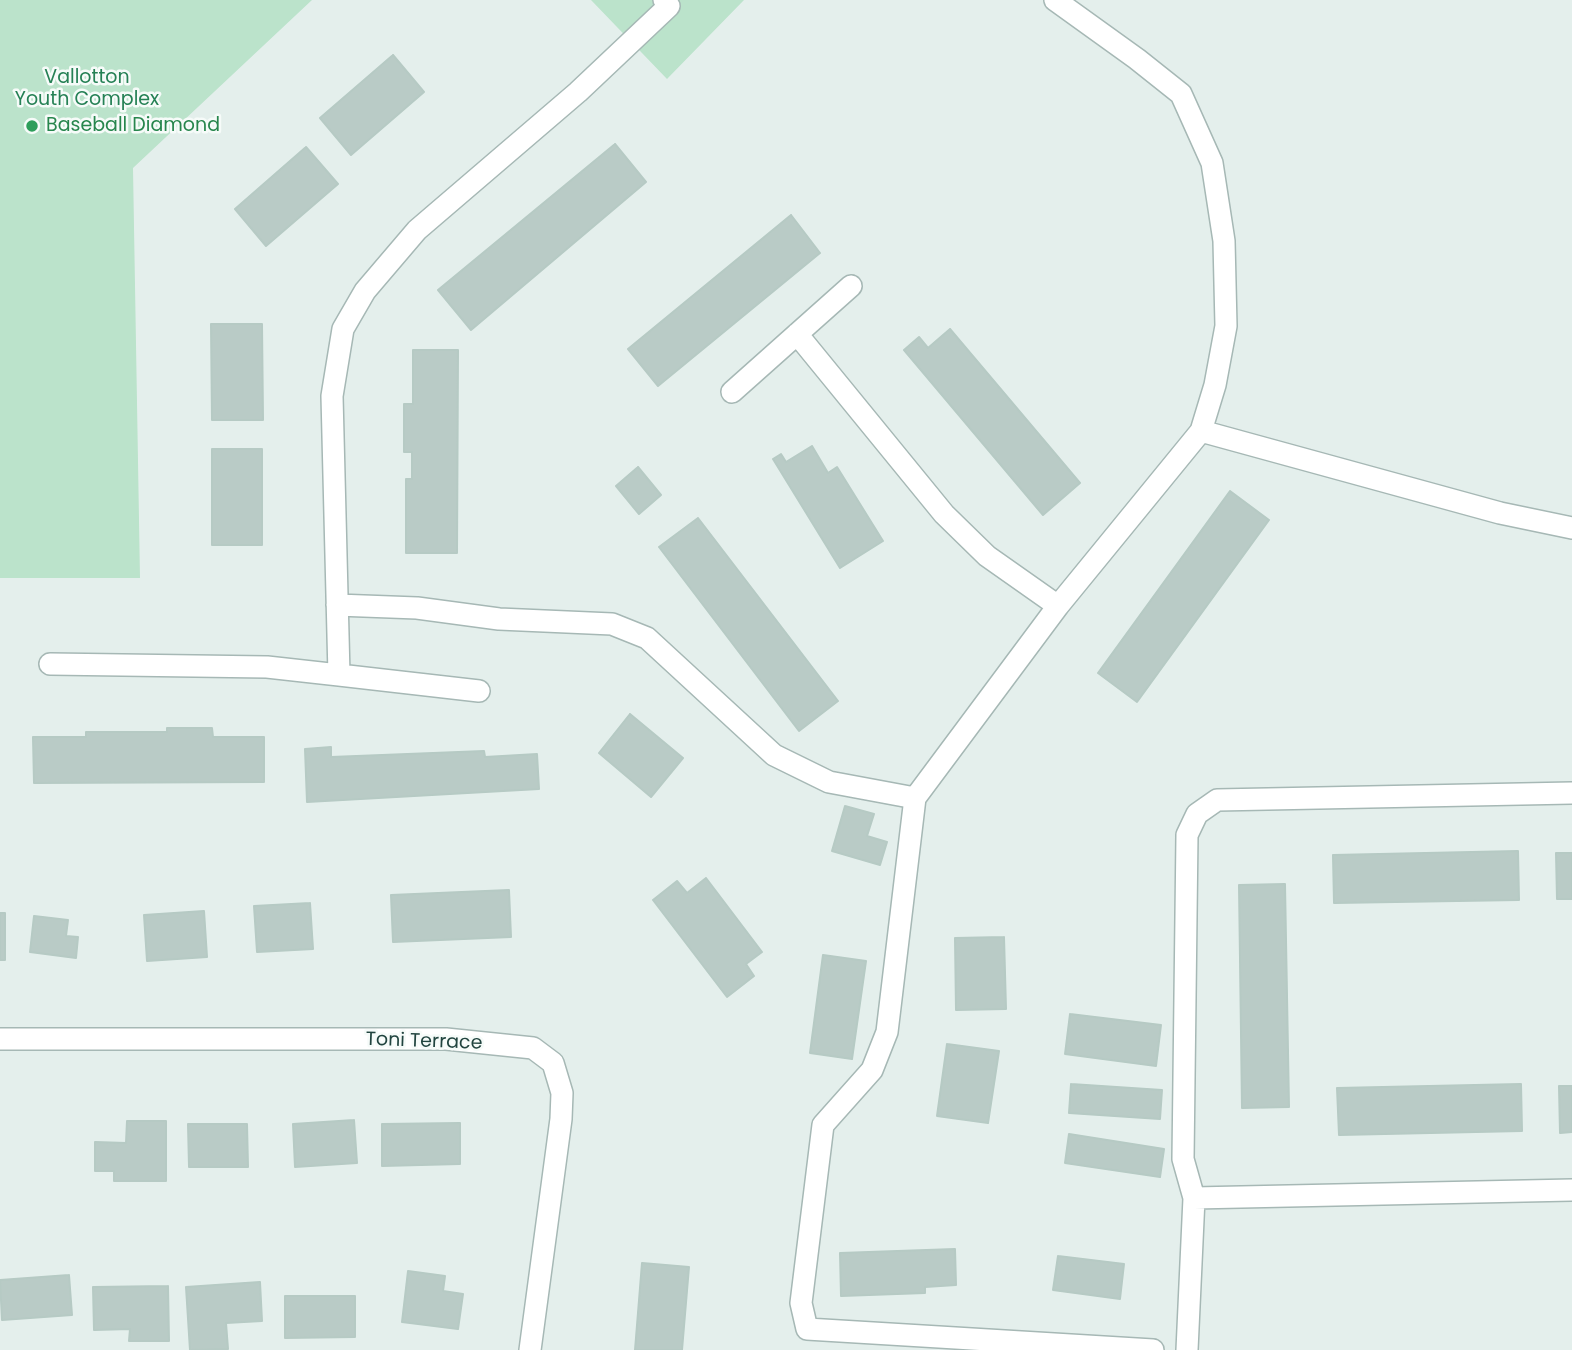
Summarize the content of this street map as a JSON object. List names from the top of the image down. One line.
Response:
{"streets":{"street":["Toni Terrace"]},"parks":["Vallotton Youth Complex"],"places":["Baseball Diamond"]}
